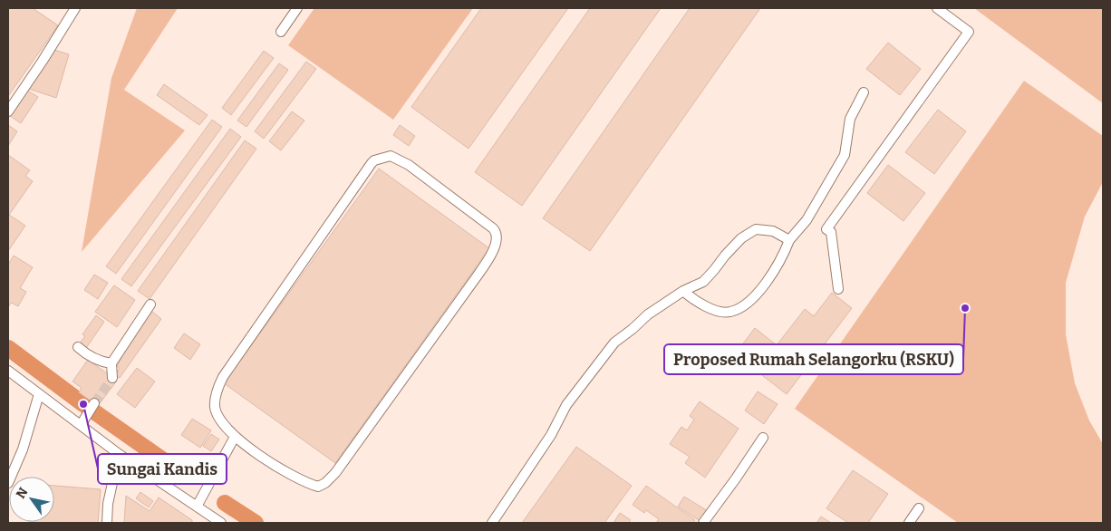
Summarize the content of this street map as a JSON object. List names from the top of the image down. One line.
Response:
{"places":["Proposed Rumah Selangorku (RSKU)","Sungai Kandis"],"north":"top left"}
